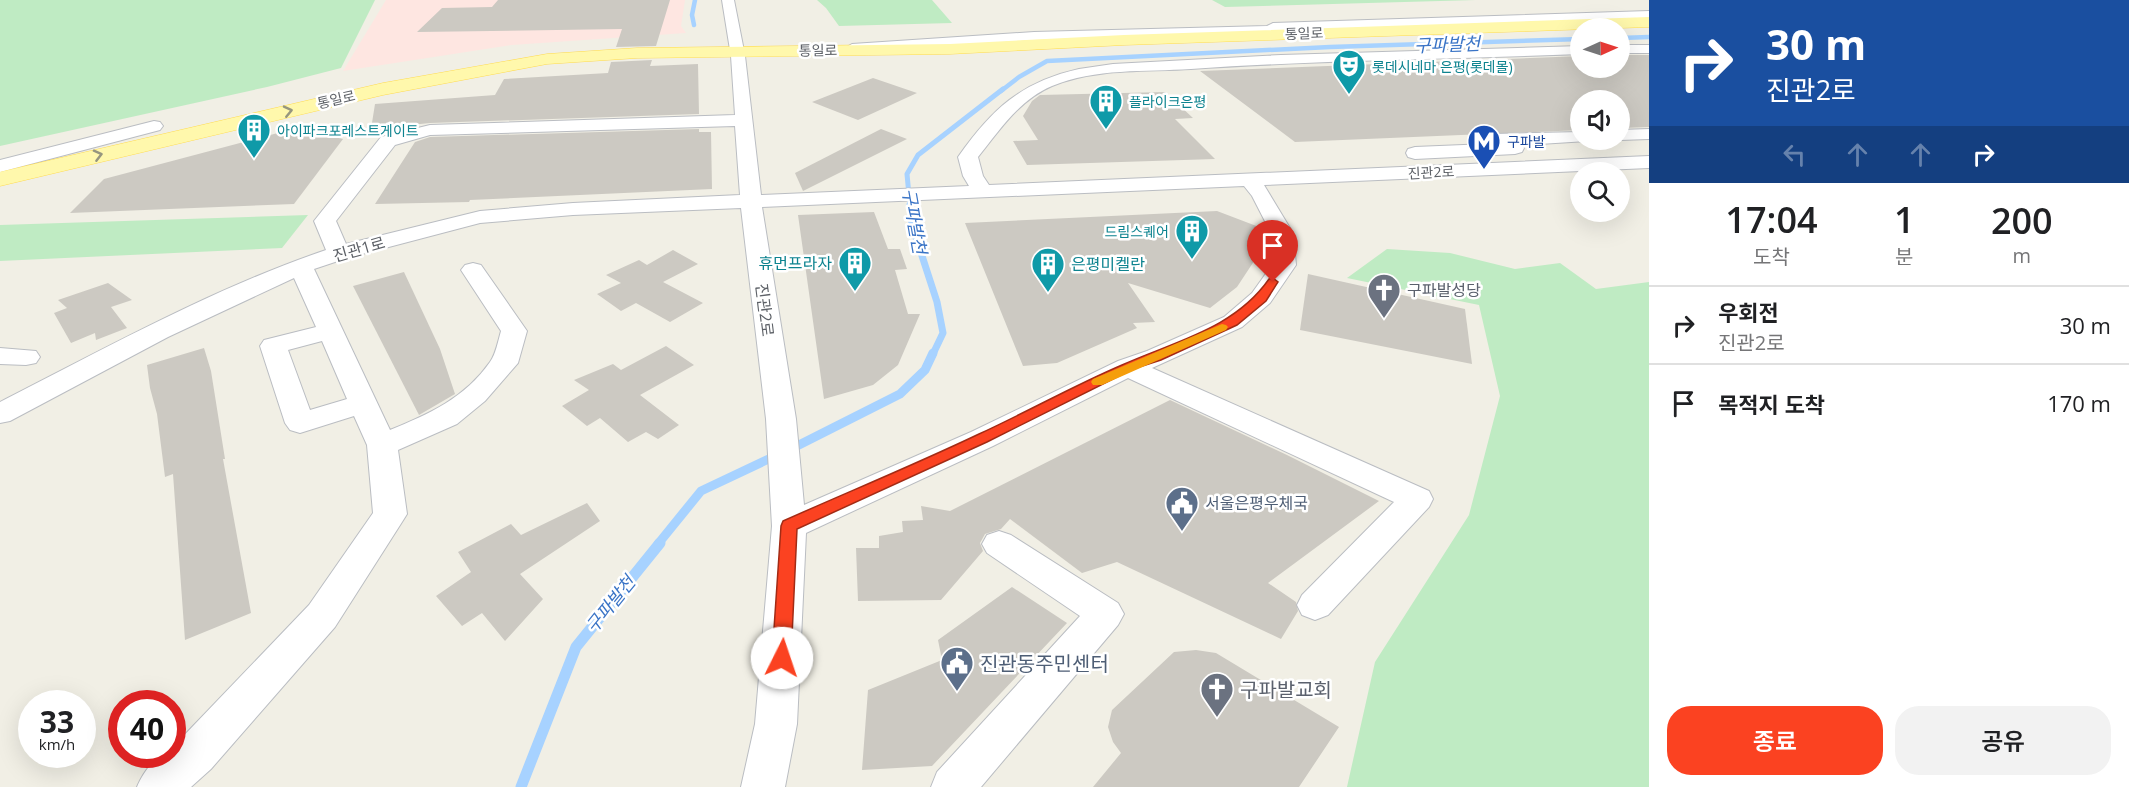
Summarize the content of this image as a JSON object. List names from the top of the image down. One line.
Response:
{"streets":{"main road":["통일로"],"street":["진관2로","진관1로"]},"crossings":[["통일로","진관2로"],["진관2로","진관1로"]],"water":["구파발천"],"places":{"theatre":["롯데시네마 은평(롯데몰)"],"building":["플라이크은평","아이파크포레스트게이트","드림스퀘어","휴먼프라자","은평미켈란"],"metro station":["구파발"],"church":["구파발성당","구파발교회"],"public building":["서울은평우체국","진관동주민센터"]},"north":"right","page":{"turn":["30 m","진관2로"],"eta":["17:04","도착","1","분","200","m"],"list":[{"name":"우회전","note":"진관2로","value":"30 m"},{"name":"목적지 도착","value":"170 m"}],"speed":"33 km/h","limit":"40","buttons":["종료","공유"]}}
